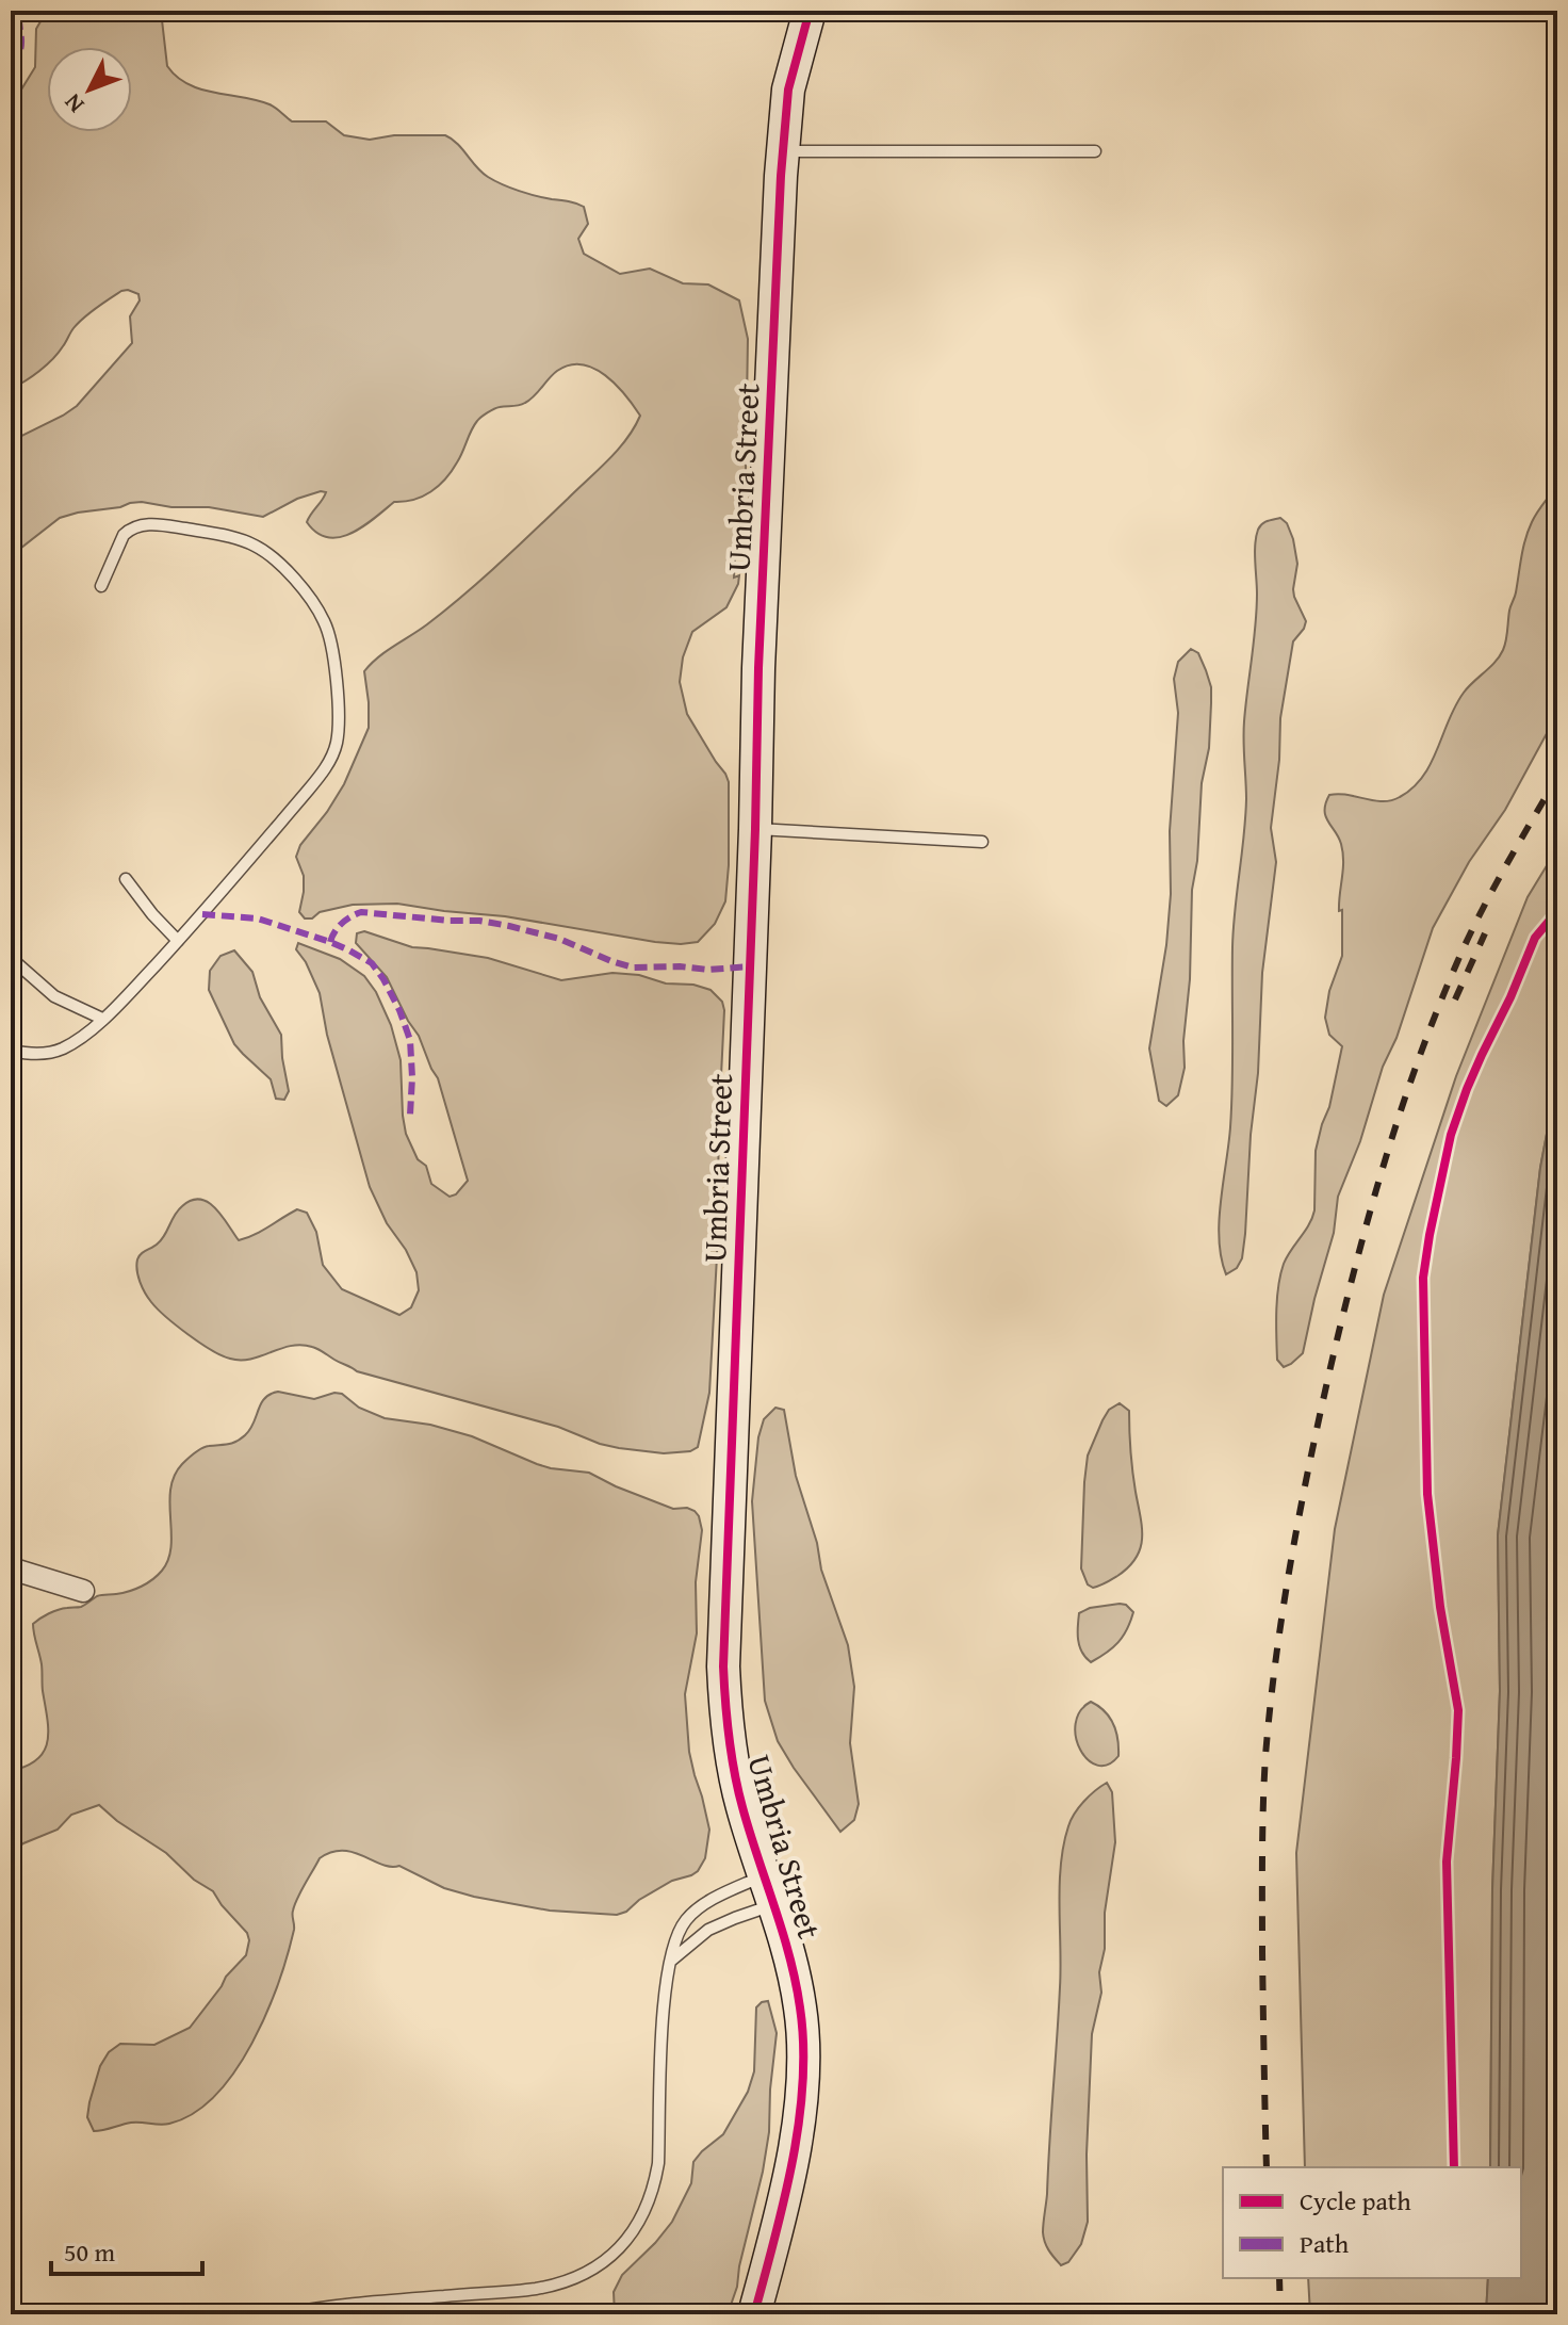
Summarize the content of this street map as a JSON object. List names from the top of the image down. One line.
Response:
{"streets":{"main road":["Umbria Street"]},"legend":["Cycle path","Path"],"scale_bar":"50 m","north":"bottom left"}
